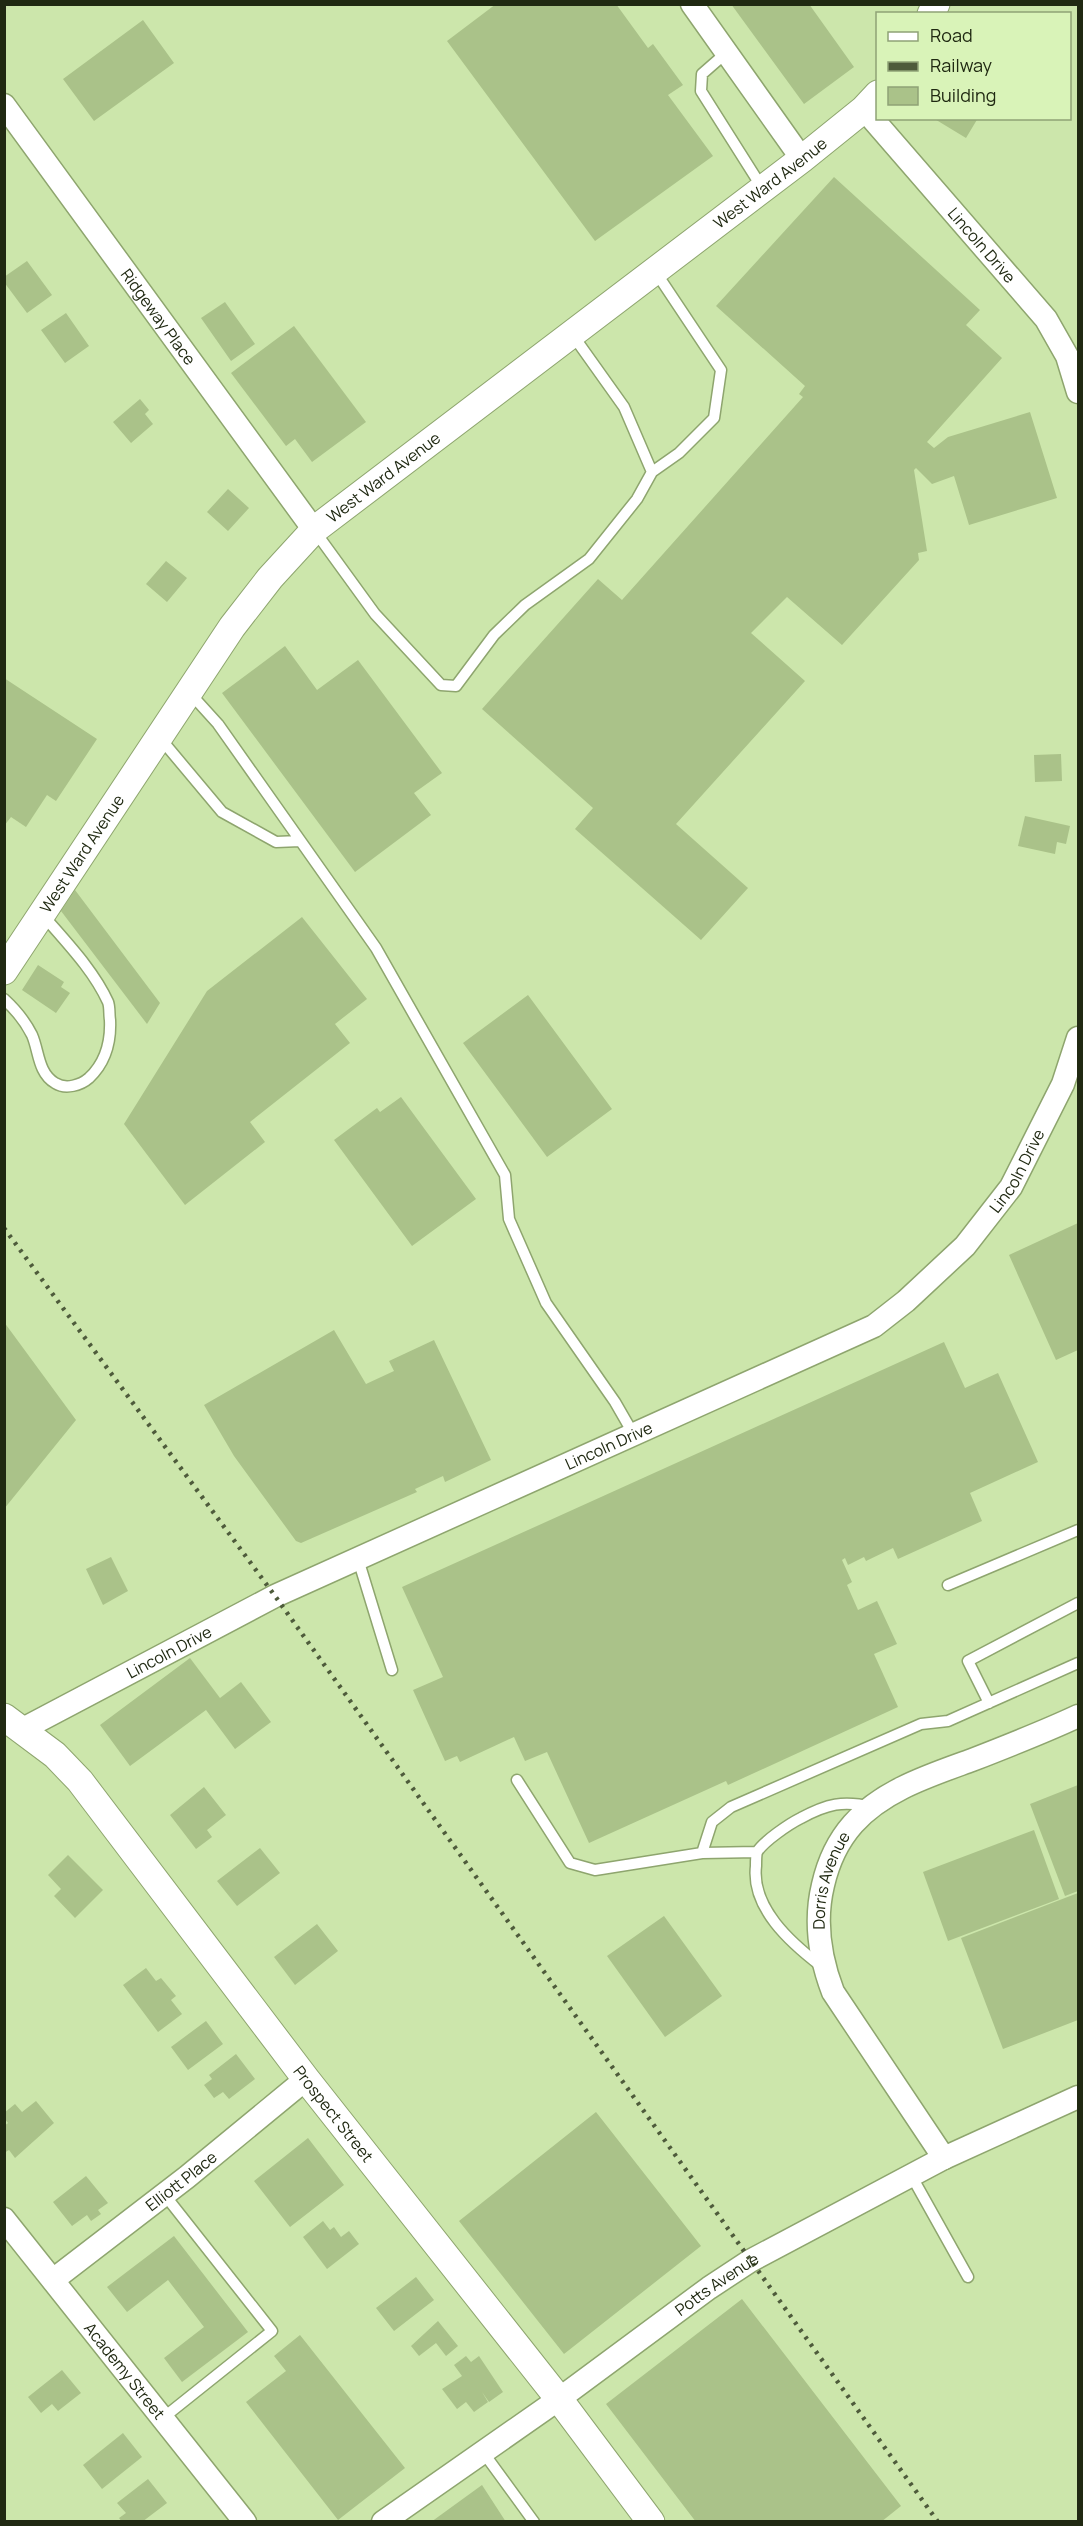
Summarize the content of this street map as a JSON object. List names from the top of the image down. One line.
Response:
{"streets":{"street":["West Ward Avenue","Lincoln Drive","Ridgeway Place","Dorris Avenue","Prospect Street","Elliott Place","Potts Avenue","Academy Street"]},"crossings":[["West Ward Avenue","Ridgeway Place"],["Lincoln Drive","Prospect Street"],["Dorris Avenue","Potts Avenue"],["Prospect Street","Elliott Place"],["Prospect Street","Potts Avenue"],["Elliott Place","Academy Street"]],"legend":["Road","Railway","Building"]}
